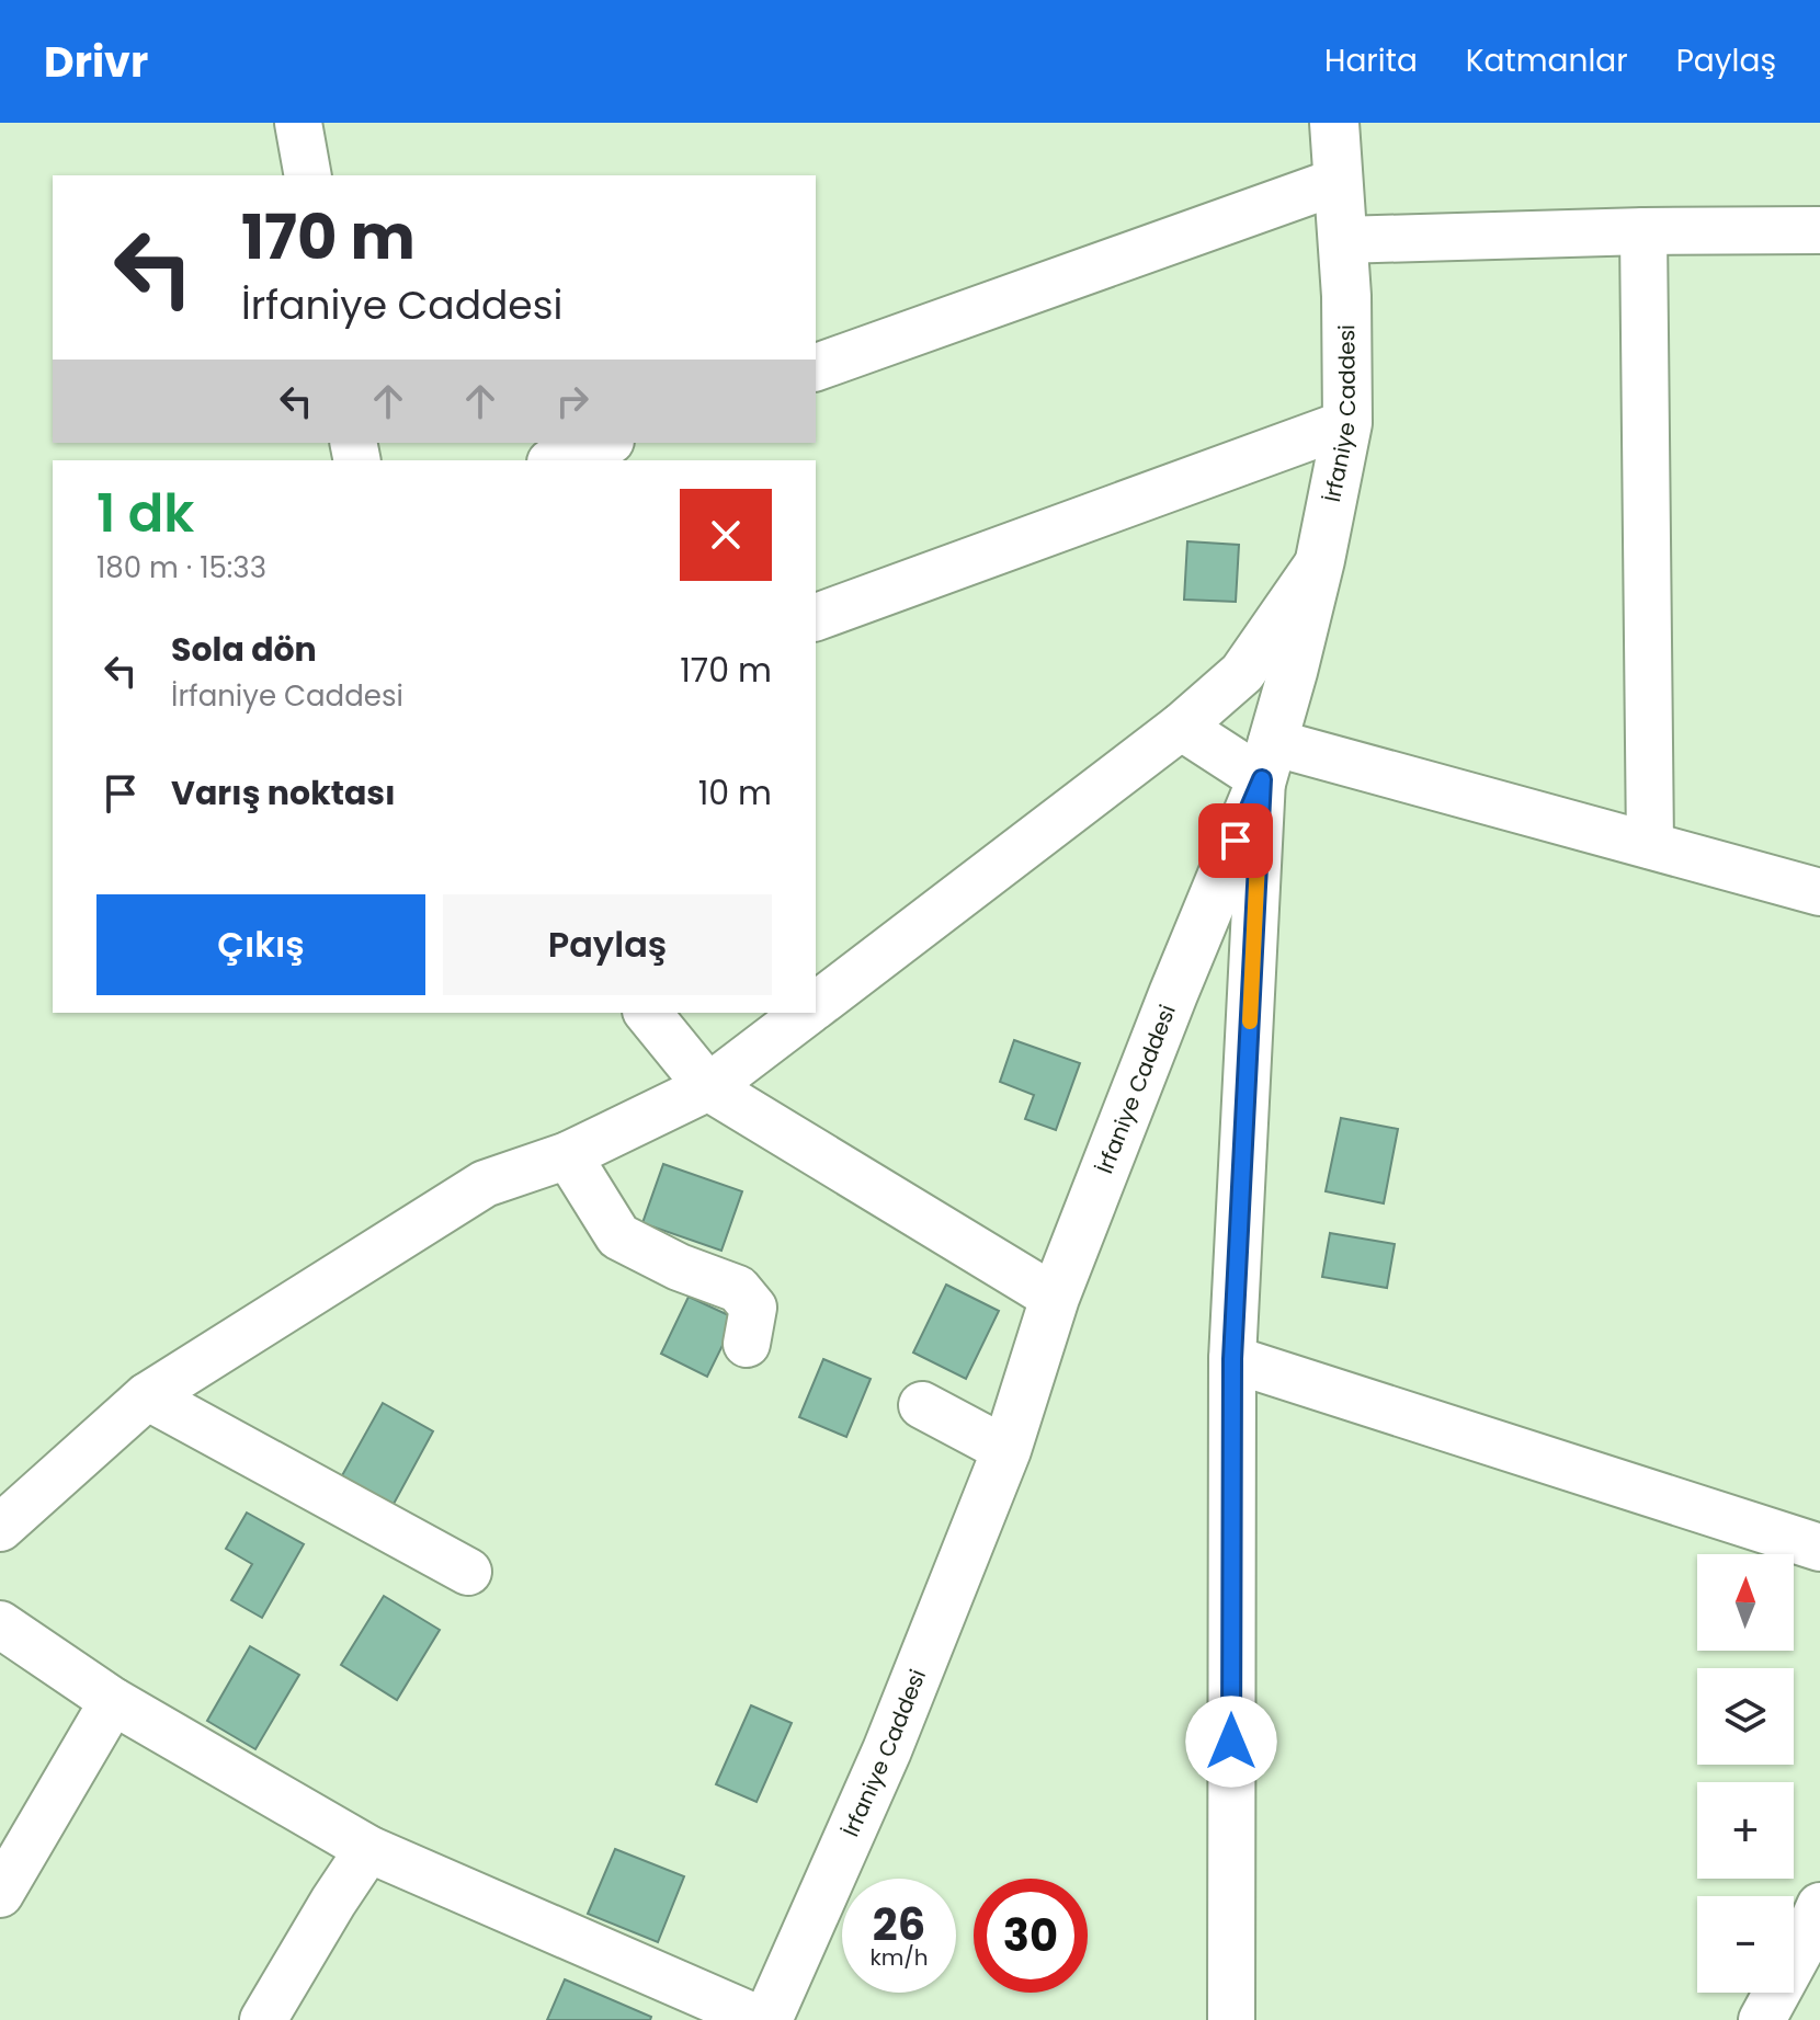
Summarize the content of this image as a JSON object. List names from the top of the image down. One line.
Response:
{"streets":{"main road":["İrfaniye Caddesi"]},"north":"top","page":{"header":"Drivr","nav":["Harita","Katmanlar","Paylaş"],"turn":["170 m","İrfaniye Caddesi"],"heading":["1 dk","180 m · 15:33"],"list":[{"name":"Sola dön","note":"İrfaniye Caddesi","value":"170 m"},{"name":"Varış noktası","value":"10 m"}],"buttons":["Çıkış","Paylaş"],"map_buttons":["+","−"],"speed":"26 km/h","limit":"30"}}
